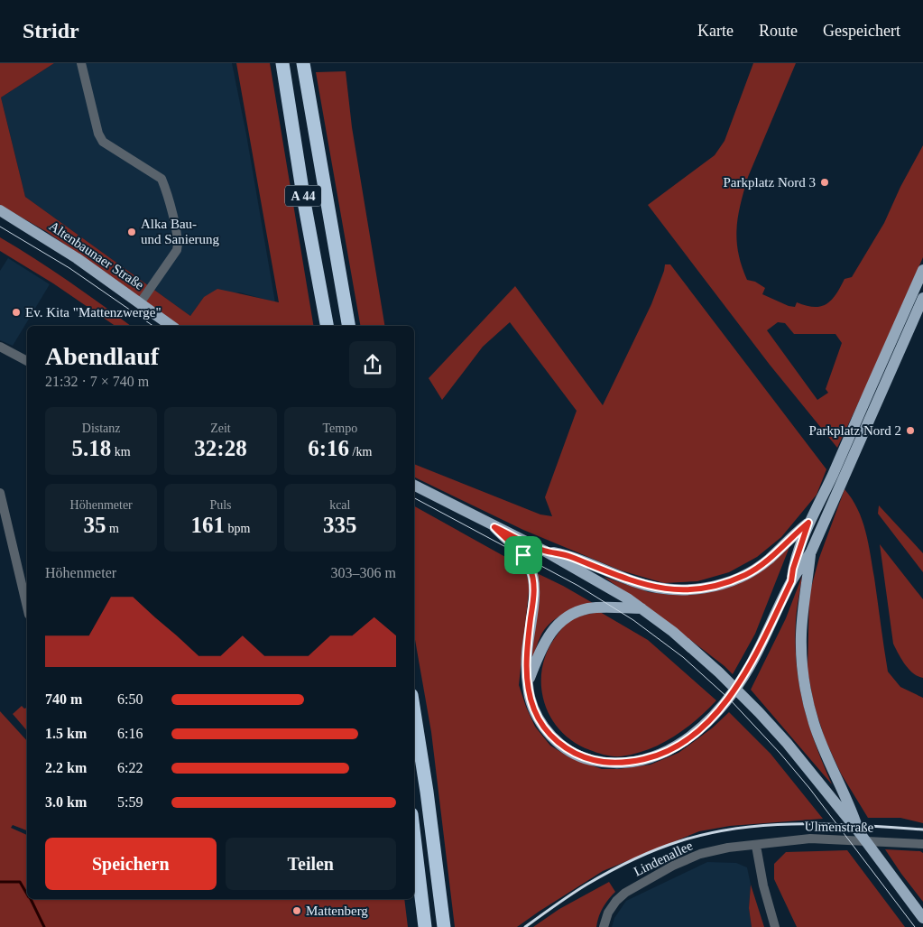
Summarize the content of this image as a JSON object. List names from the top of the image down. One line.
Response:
{"streets":{"highway":["A 44"],"main road":["Altenbaunaer Straße"],"street":["Ulmenstraße","Lindenallee"]},"crossings":[["Ulmenstraße","Lindenallee"]],"places":["Parkplatz Nord 3","Alka Bau- und Sanierung","Ev. Kita \"Mattenzwerge\"","Parkplatz Nord 2","Mattenberg"],"page":{"header":"Stridr","nav":["Karte","Route","Gespeichert"],"heading":["Abendlauf","21:32 · 7 × 740 m"],"stats":[["Distanz","5.18 km"],["Zeit","32:28"],["Tempo","6:16 /km"],["Höhenmeter","35 m"],["Puls","161 bpm"],["kcal","335"]],"chart":["Höhenmeter","303–306 m"],"list":[{"name":"740 m","note":"6:50"},{"name":"1.5 km","note":"6:16"},{"name":"2.2 km","note":"6:22"},{"name":"3.0 km","note":"5:59"}],"buttons":["Speichern","Teilen"]}}
